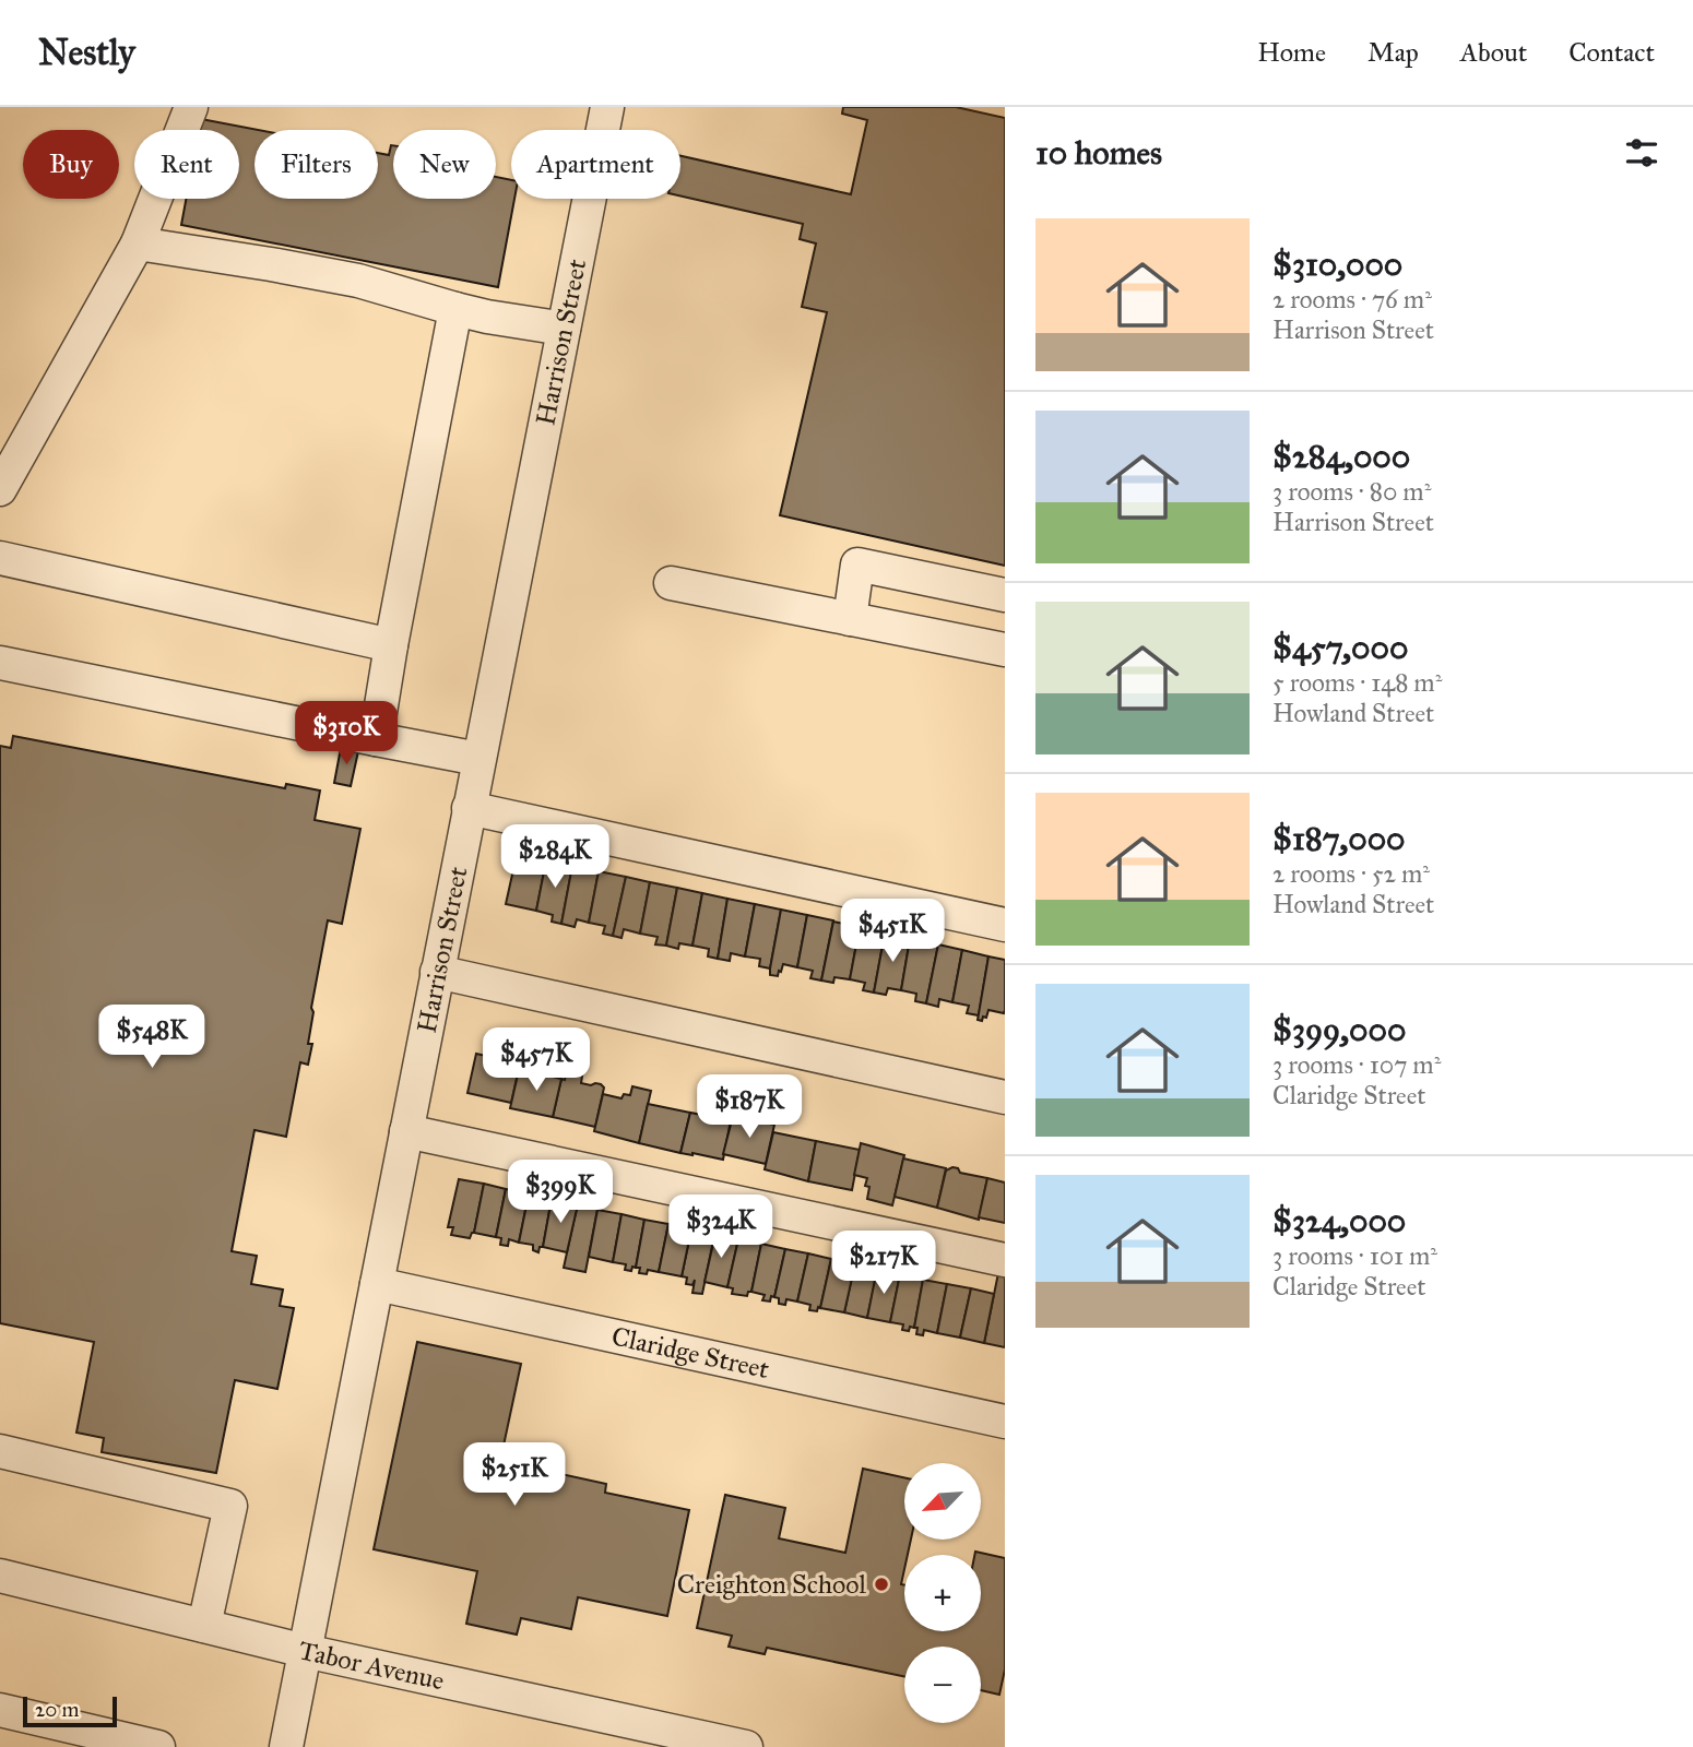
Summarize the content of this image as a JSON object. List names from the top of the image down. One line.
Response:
{"streets":{"street":["Harrison Street","Claridge Street","Tabor Avenue"]},"crossings":[["Harrison Street","Claridge Street"],["Harrison Street","Tabor Avenue"]],"places":["Creighton School"],"scale_bar":"20 m","north":"bottom left","page":{"header":"Nestly","nav":["Home","Map","About","Contact"],"heading":"10 homes","chip":["Buy","Rent","Filters","New","Apartment"],"list":[{"name":"$310,000","note":"2 rooms · 76 m² · Harrison Street"},{"name":"$284,000","note":"3 rooms · 80 m² · Harrison Street"},{"name":"$457,000","note":"5 rooms · 148 m² · Howland Street"},{"name":"$187,000","note":"2 rooms · 52 m² · Howland Street"},{"name":"$399,000","note":"3 rooms · 107 m² · Claridge Street"},{"name":"$324,000","note":"3 rooms · 101 m² · Claridge Street"}],"price":["$310K","$284K","$451K","$548K","$457K","$187K","$399K","$324K","$217K","$251K"],"map_buttons":["+","−"],"scale":"20 m"}}
